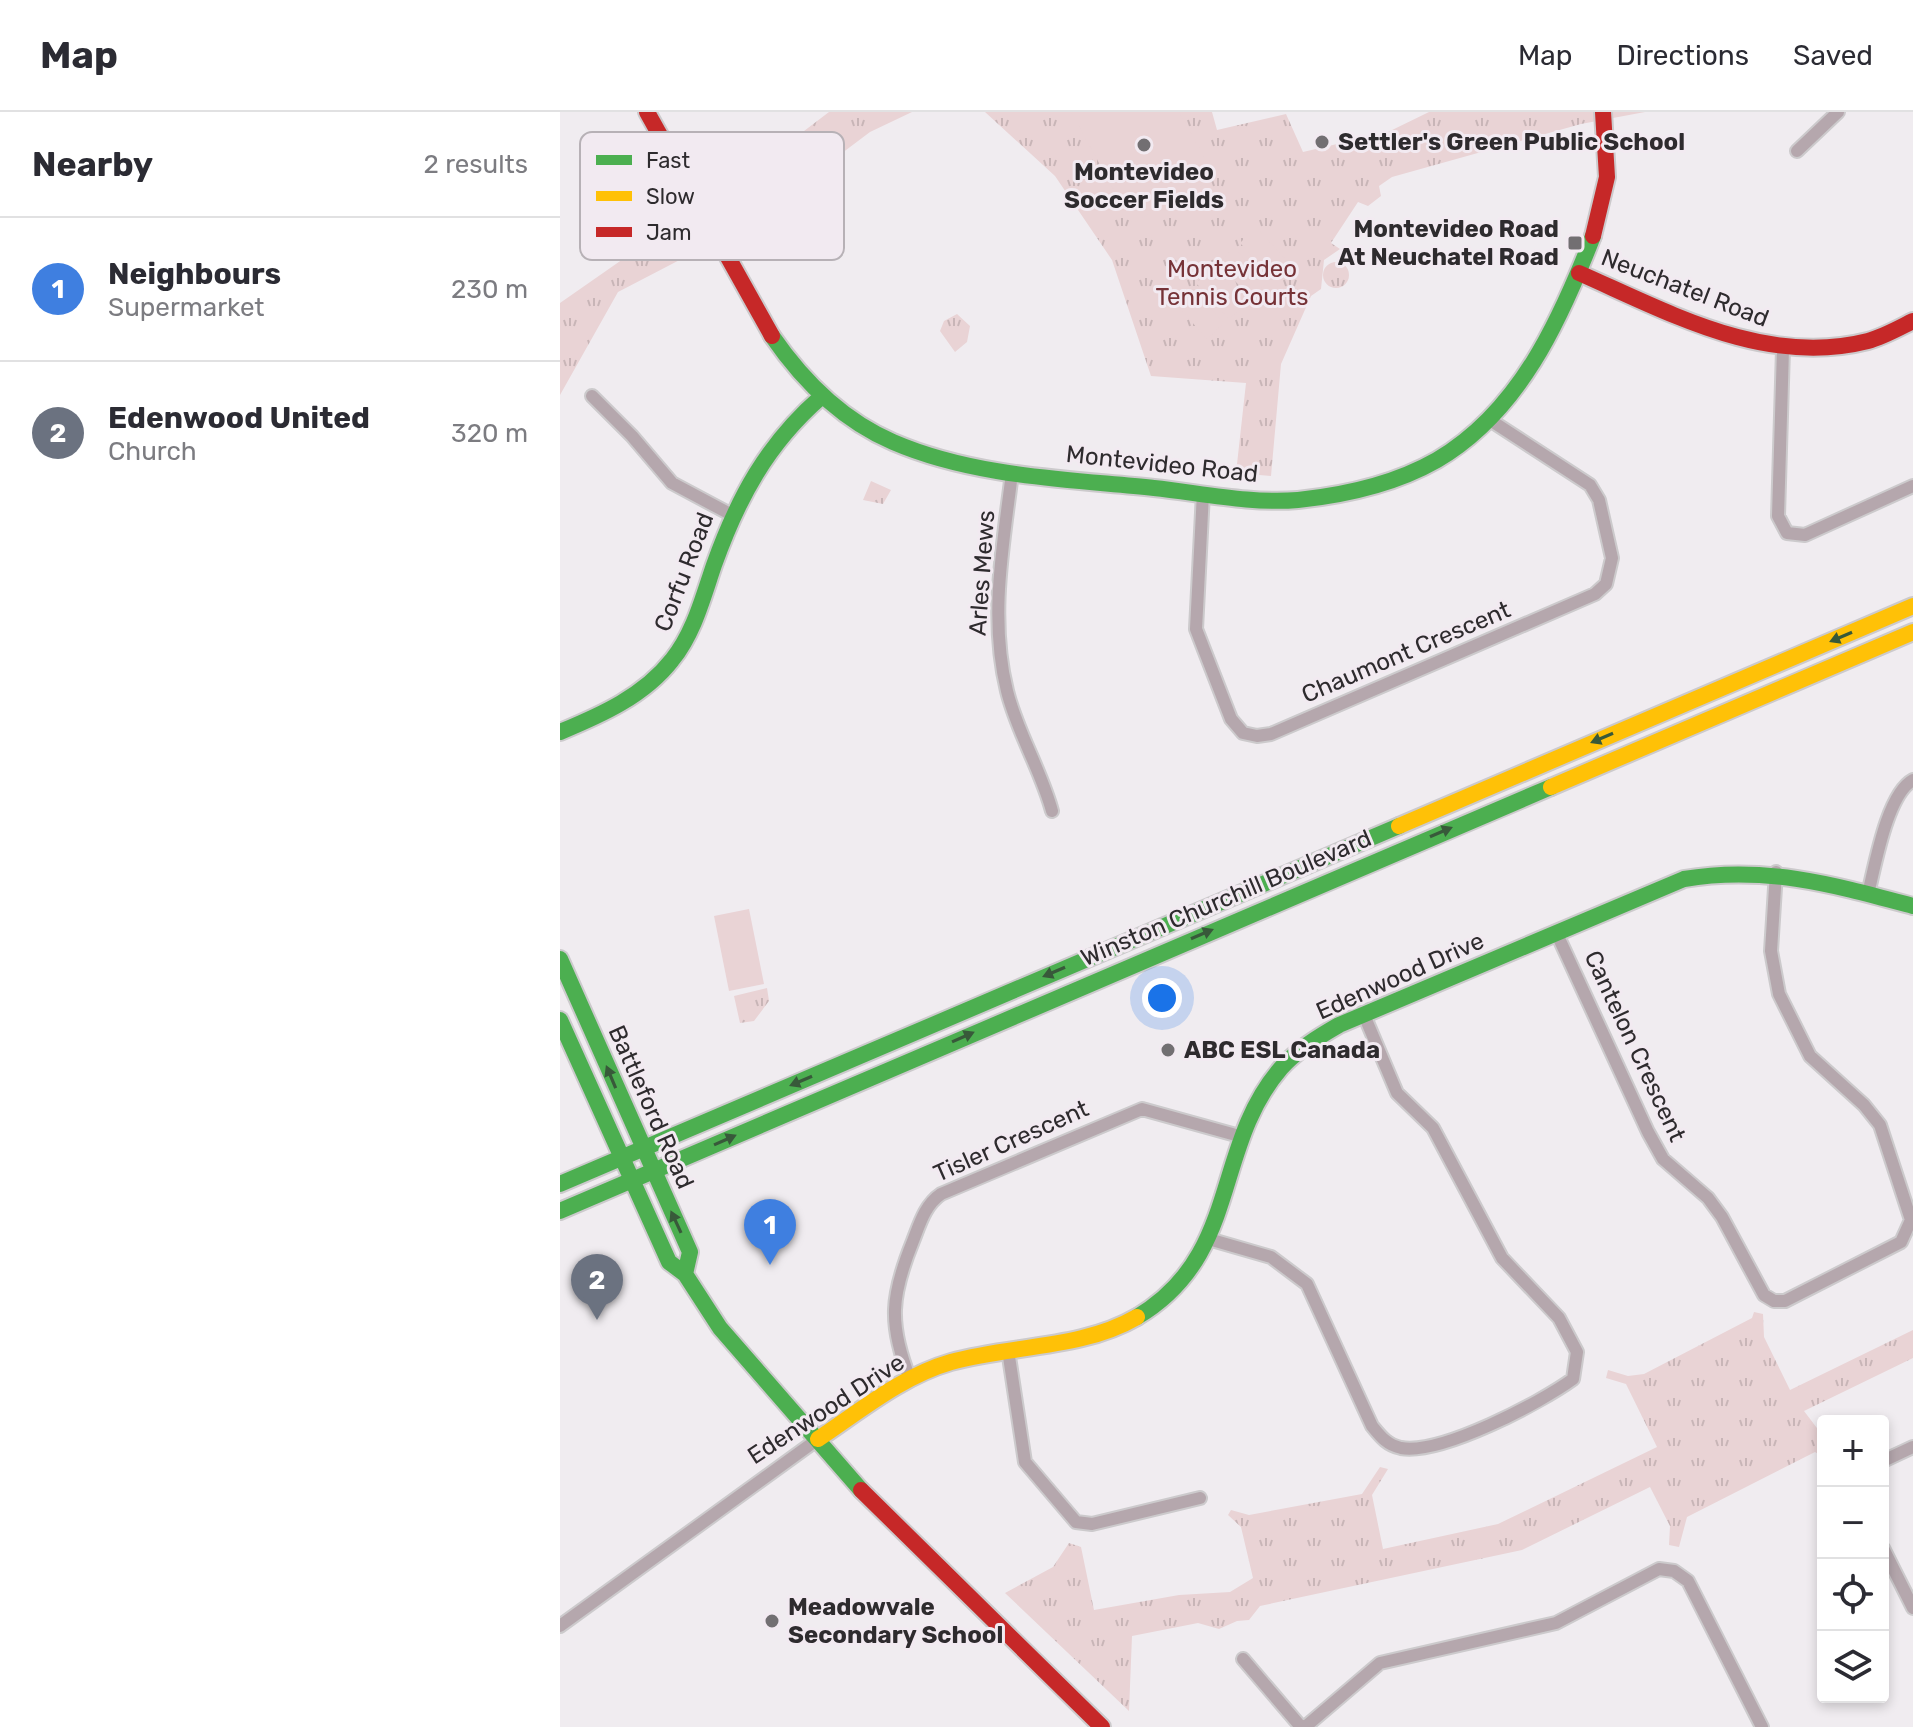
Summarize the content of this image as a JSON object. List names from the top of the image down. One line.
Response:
{"streets":{"street":["Neuchatel Road","Montevideo Road","Corfu Road","Arles Mews","Chaumont Crescent","Winston Churchill Boulevard","Edenwood Drive","Cantelon Crescent","Battleford Road","Tisler Crescent"]},"crossings":[["Neuchatel Road","Montevideo Road"],["Montevideo Road","Corfu Road"],["Montevideo Road","Arles Mews"],["Montevideo Road","Chaumont Crescent"],["Winston Churchill Boulevard","Battleford Road"],["Edenwood Drive","Cantelon Crescent"],["Edenwood Drive","Battleford Road"],["Edenwood Drive","Tisler Crescent"]],"parks":["Montevideo Tennis Courts"],"places":{"other":["Settler's Green Public School","Montevideo Soccer Fields","ABC ESL Canada","Meadowvale Secondary School"],"transit":["Montevideo Road At Neuchatel Road"]},"legend":["Fast","Slow","Jam"],"page":{"header":"Map","nav":["Map","Directions","Saved"],"heading":["Nearby","2 results"],"list":[{"mark":"1","name":"Neighbours","note":"Supermarket","value":"230 m"},{"mark":"2","name":"Edenwood United","note":"Church","value":"320 m"}],"pins":["1","2"],"map_buttons":["+","−"]}}
